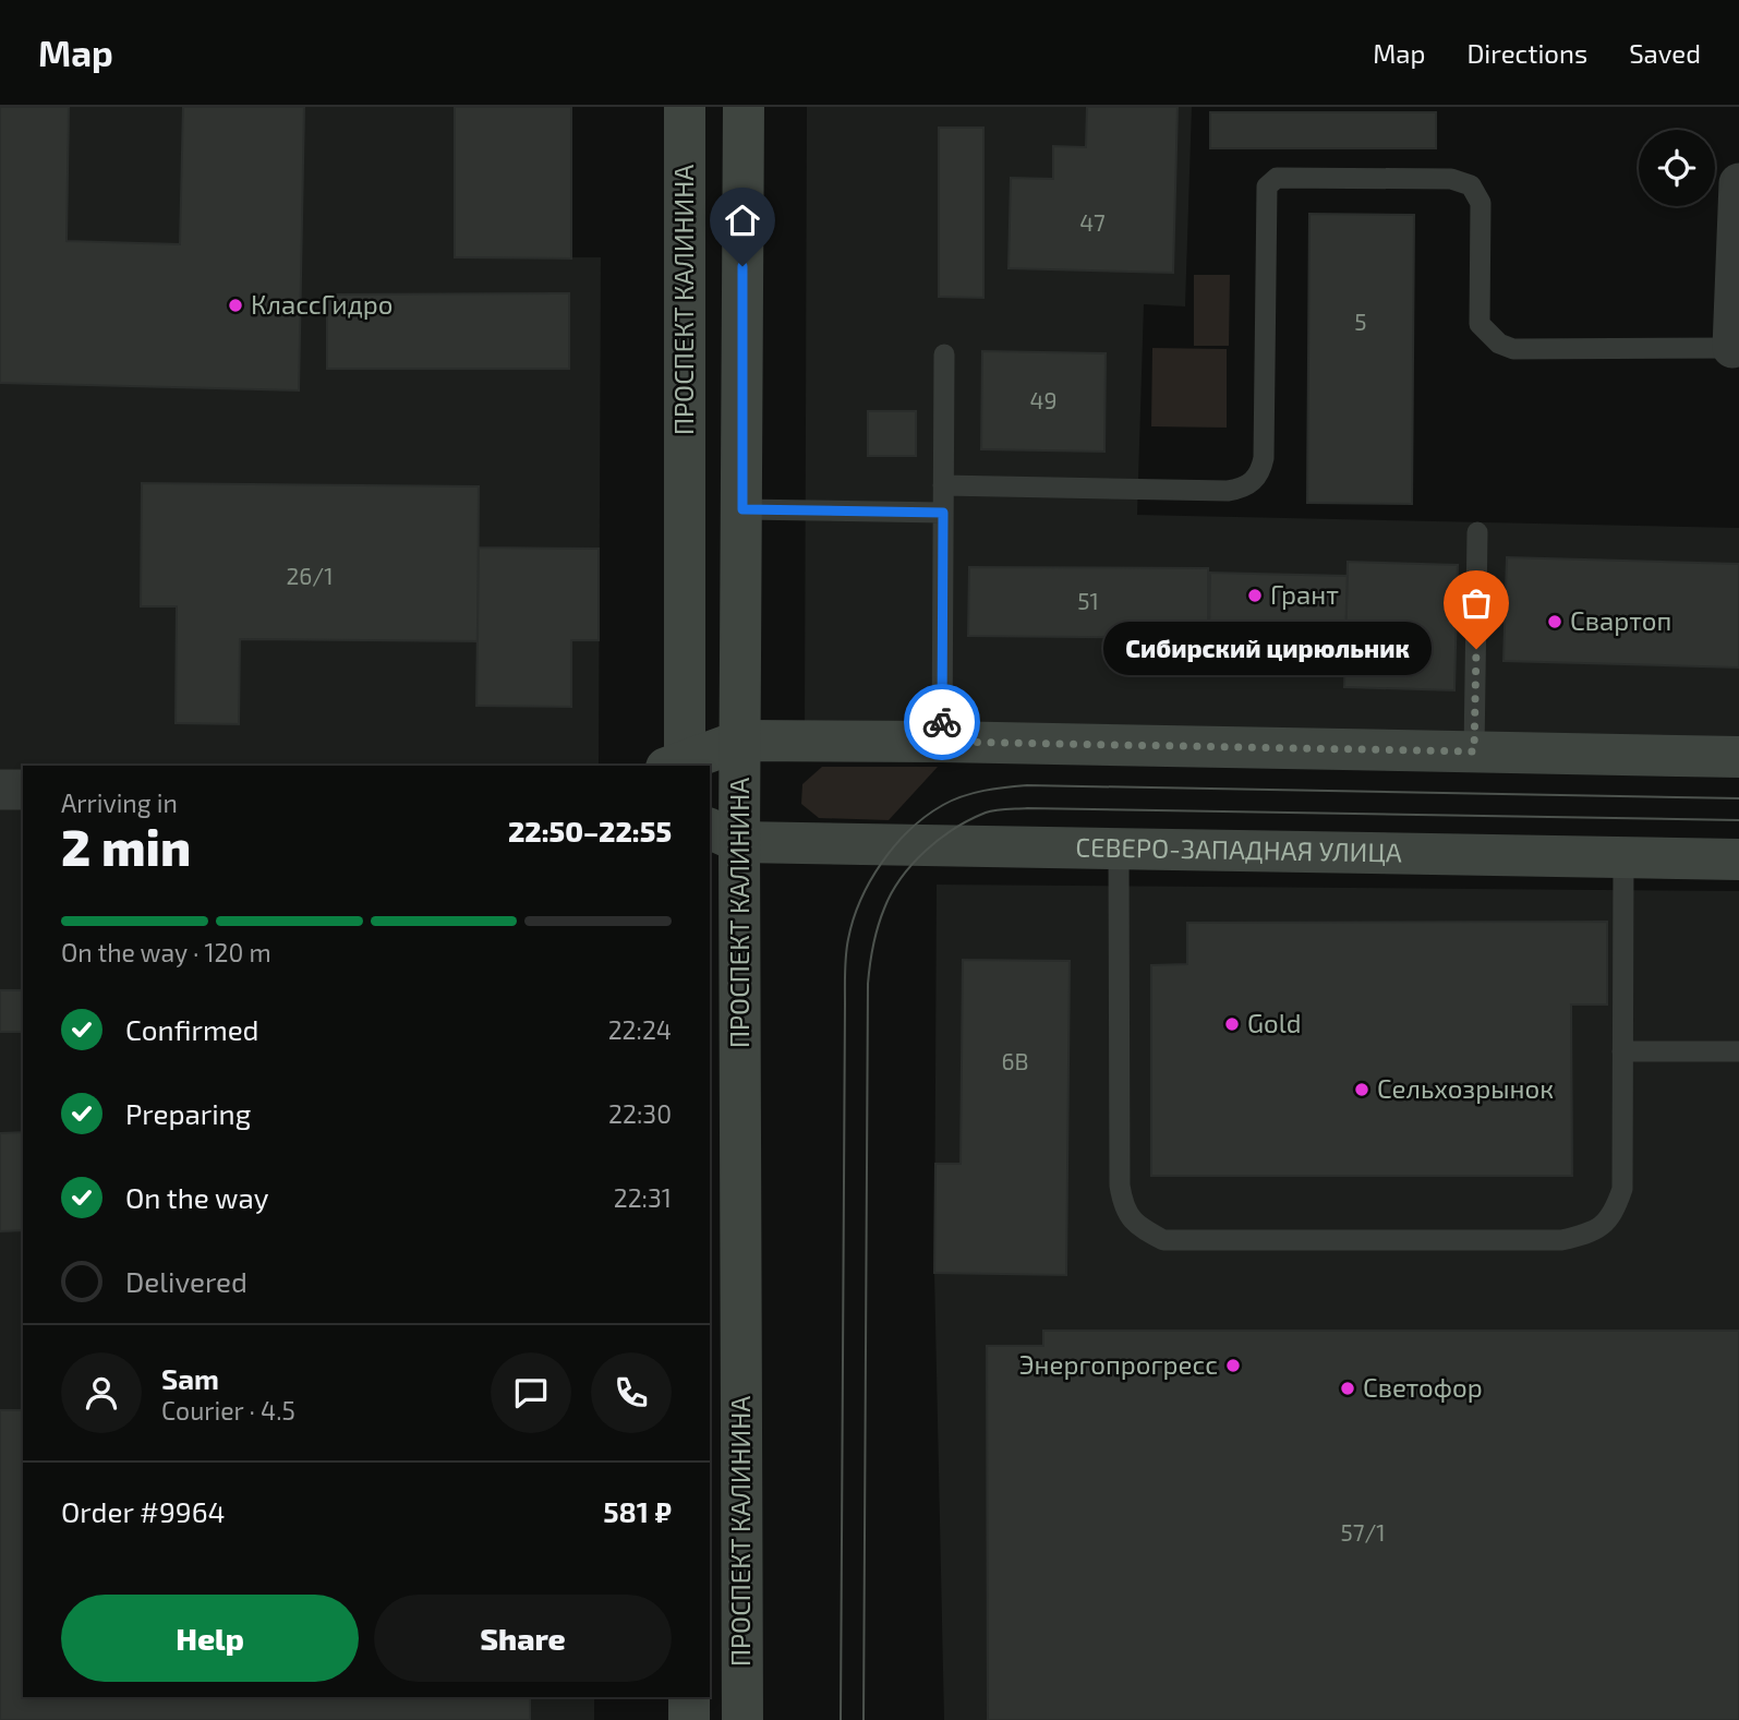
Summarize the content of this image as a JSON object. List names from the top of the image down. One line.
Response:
{"streets":{"main road":["ПРОСПЕКТ КАЛИНИНА","СЕВЕРО-ЗАПАДНАЯ УЛИЦА"]},"crossings":[["ПРОСПЕКТ КАЛИНИНА","СЕВЕРО-ЗАПАДНАЯ УЛИЦА"]],"places":["КлассГидро","Грант","Свартоп","Сибирский цирюльник","Gold","Сельхозрынок","Энергопрогресс","Светофор"],"house_numbers":["47","5","49","26/1","51","6В","57/1"],"page":{"header":"Map","nav":["Map","Directions","Saved"],"bubble":"Сибирский цирюльник","heading":["2 min","Arriving in","22:50–22:55"],"panel":["Sam","Courier · 4.5","Order #9964","581 ₽"],"bar":"On the way · 120 m","list":[["Confirmed","22:24"],["Preparing","22:30"],["On the way","22:31"],"Delivered"],"buttons":["Help","Share"]}}
